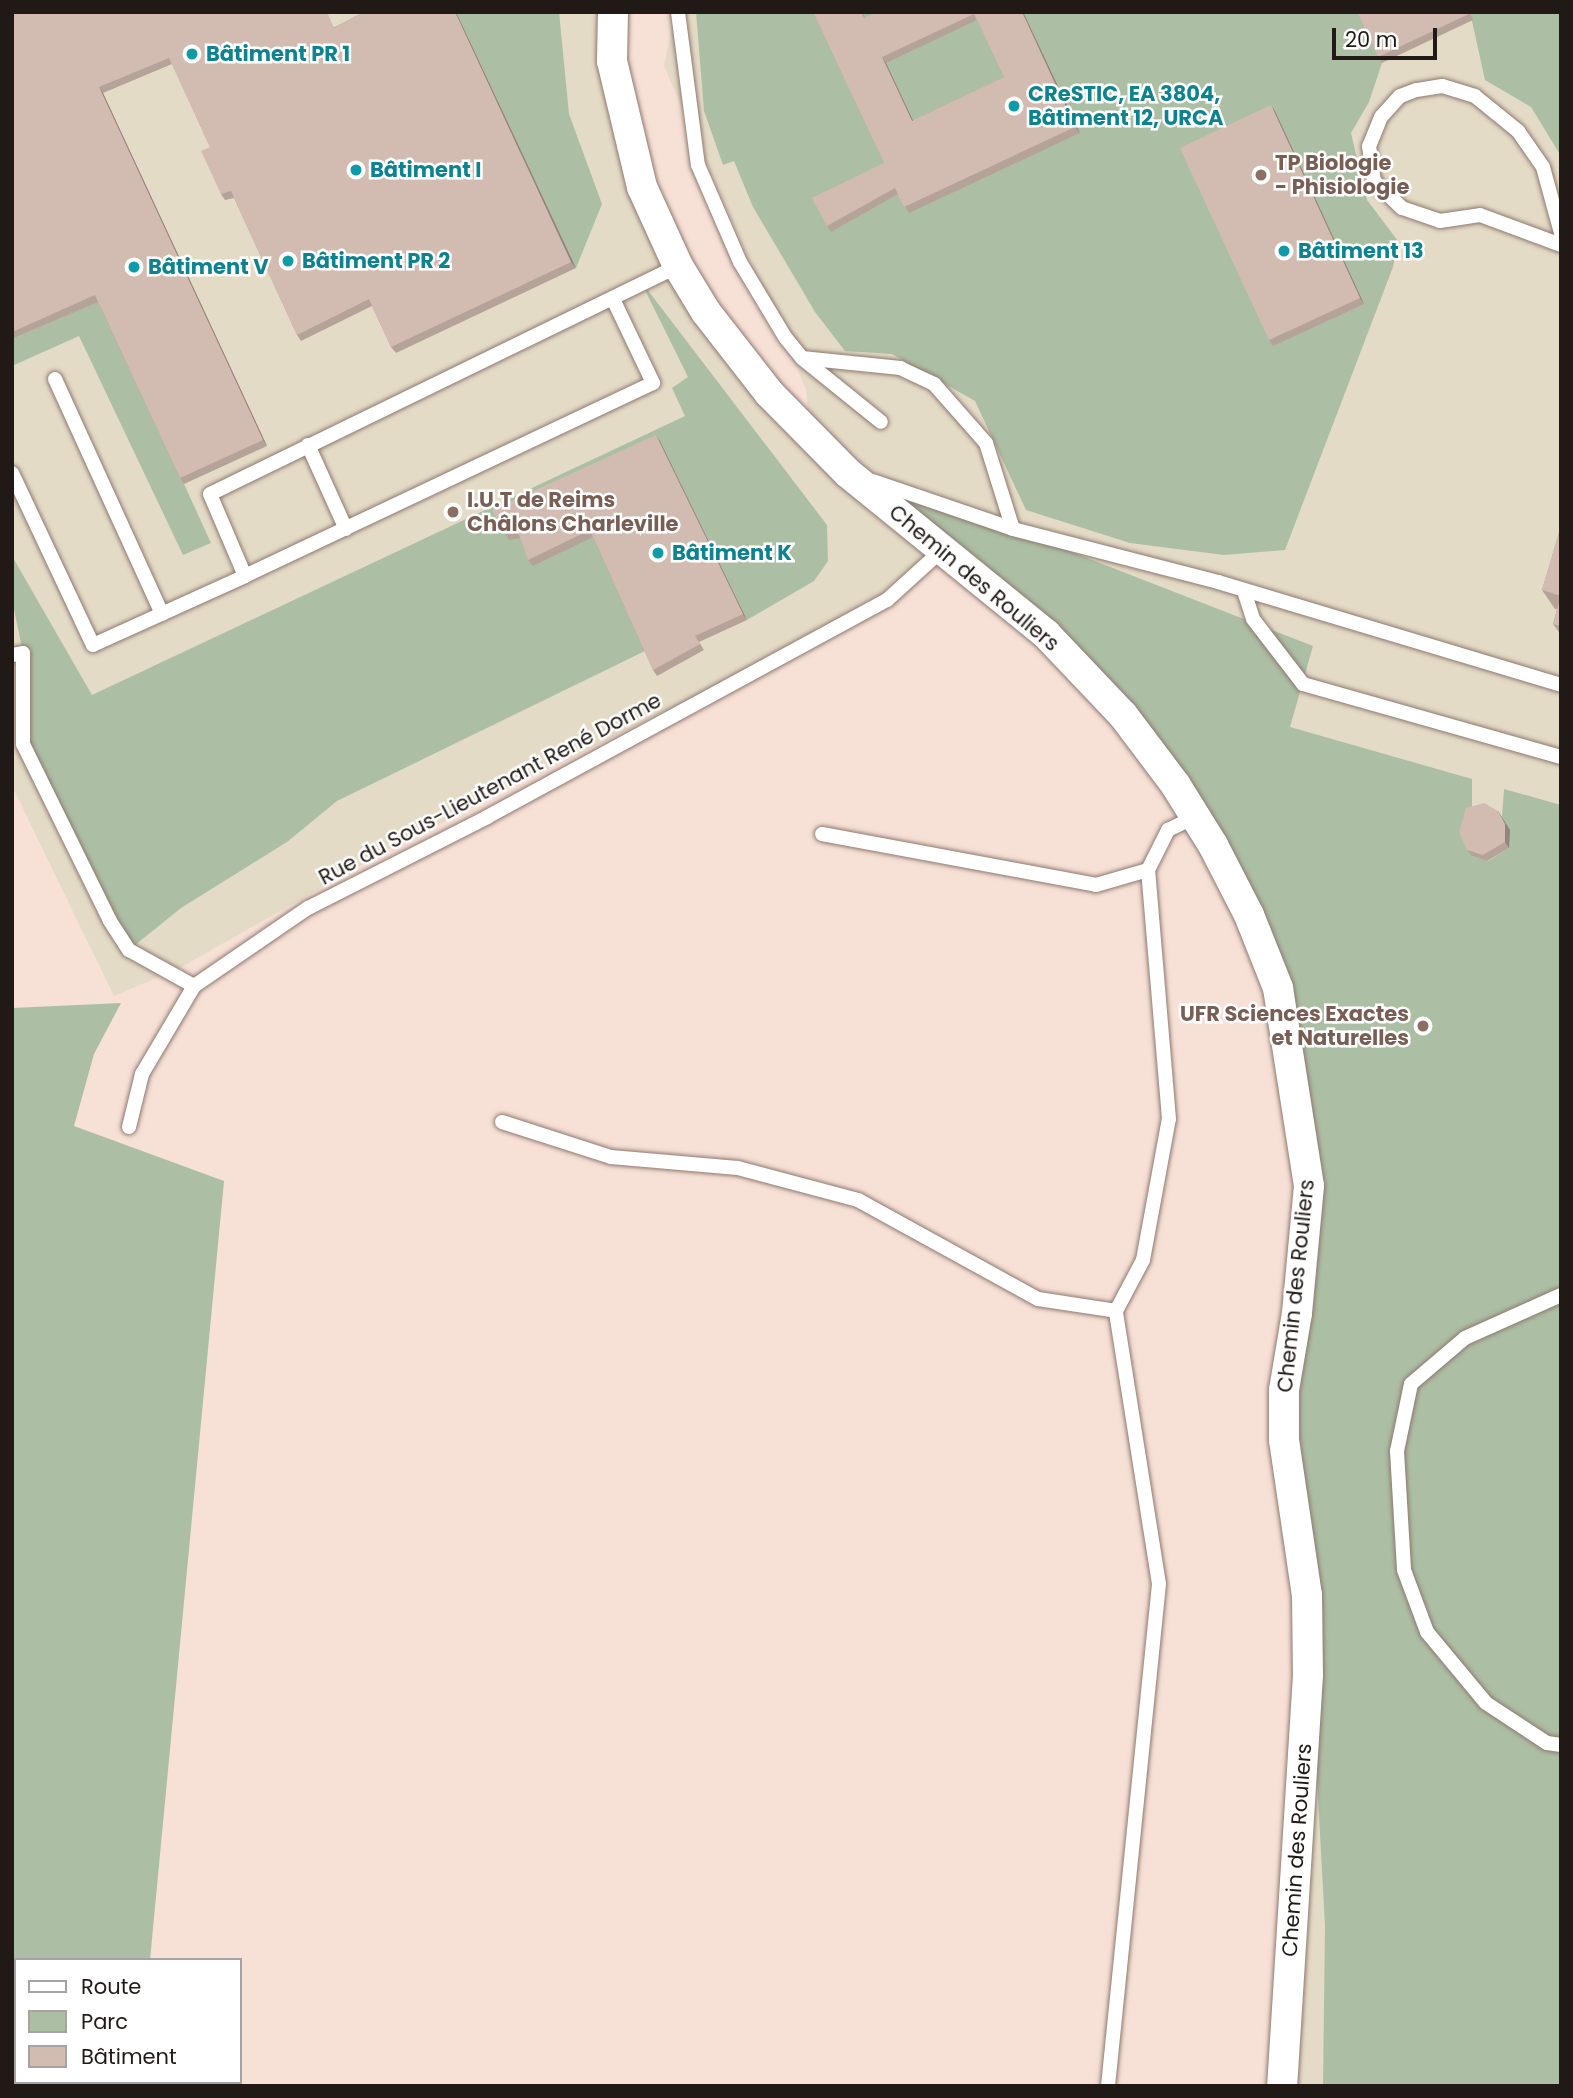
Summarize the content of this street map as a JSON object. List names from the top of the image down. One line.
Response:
{"streets":{"street":["Chemin des Rouliers"],"lane":["Rue du Sous-Lieutenant René Dorme"]},"crossings":[["Chemin des Rouliers","Rue du Sous-Lieutenant René Dorme"]],"places":["Bâtiment PR 1","CReSTIC, EA 3804, Bâtiment 12, URCA","Bâtiment I","TP Biologie - Phisiologie","Bâtiment 13","Bâtiment PR 2","Bâtiment V","I.U.T de Reims Châlons Charleville","Bâtiment K","UFR Sciences Exactes et Naturelles"],"legend":["Route","Parc","Bâtiment"],"scale_bar":"20 m"}
